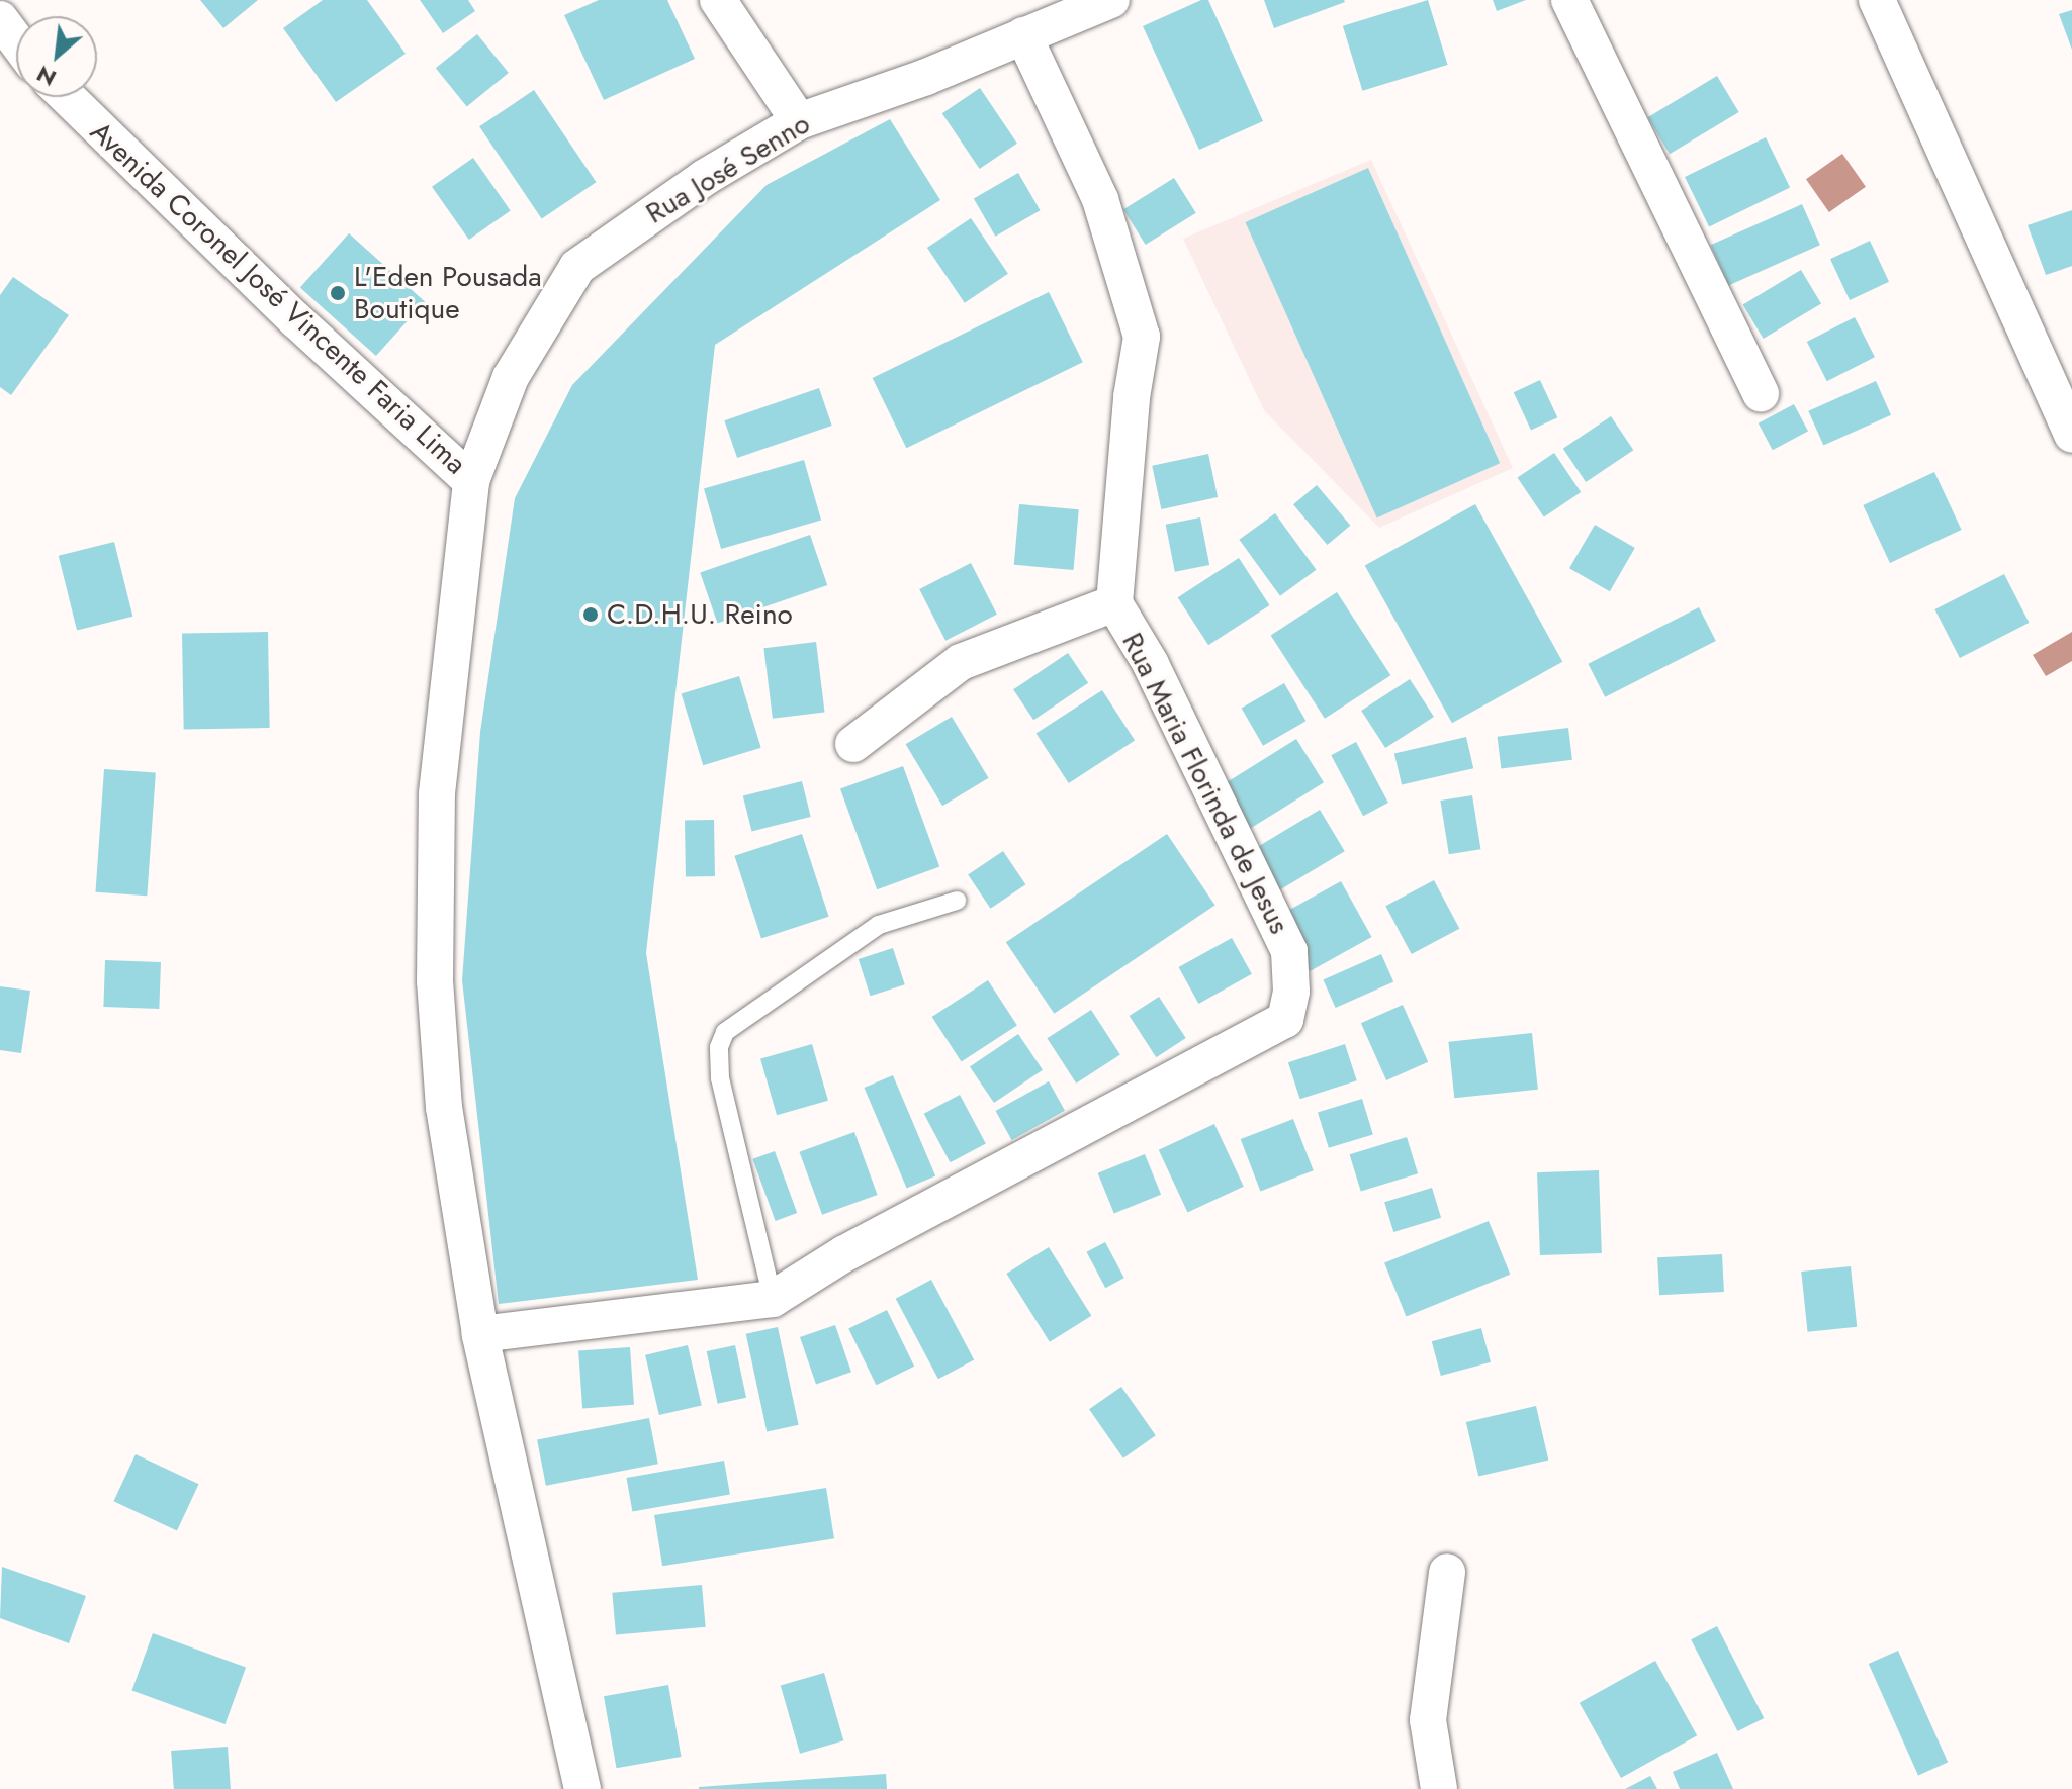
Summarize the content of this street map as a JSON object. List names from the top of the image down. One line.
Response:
{"streets":{"street":["Rua José Senno","Avenida Coronel José Vincente Faria Lima","Rua Maria Florinda de Jesus"]},"crossings":[["Rua José Senno","Avenida Coronel José Vincente Faria Lima"],["Rua José Senno","Rua Maria Florinda de Jesus"]],"places":["L'Eden Pousada Boutique","C.D.H.U. Reino"],"north":"bottom left"}
